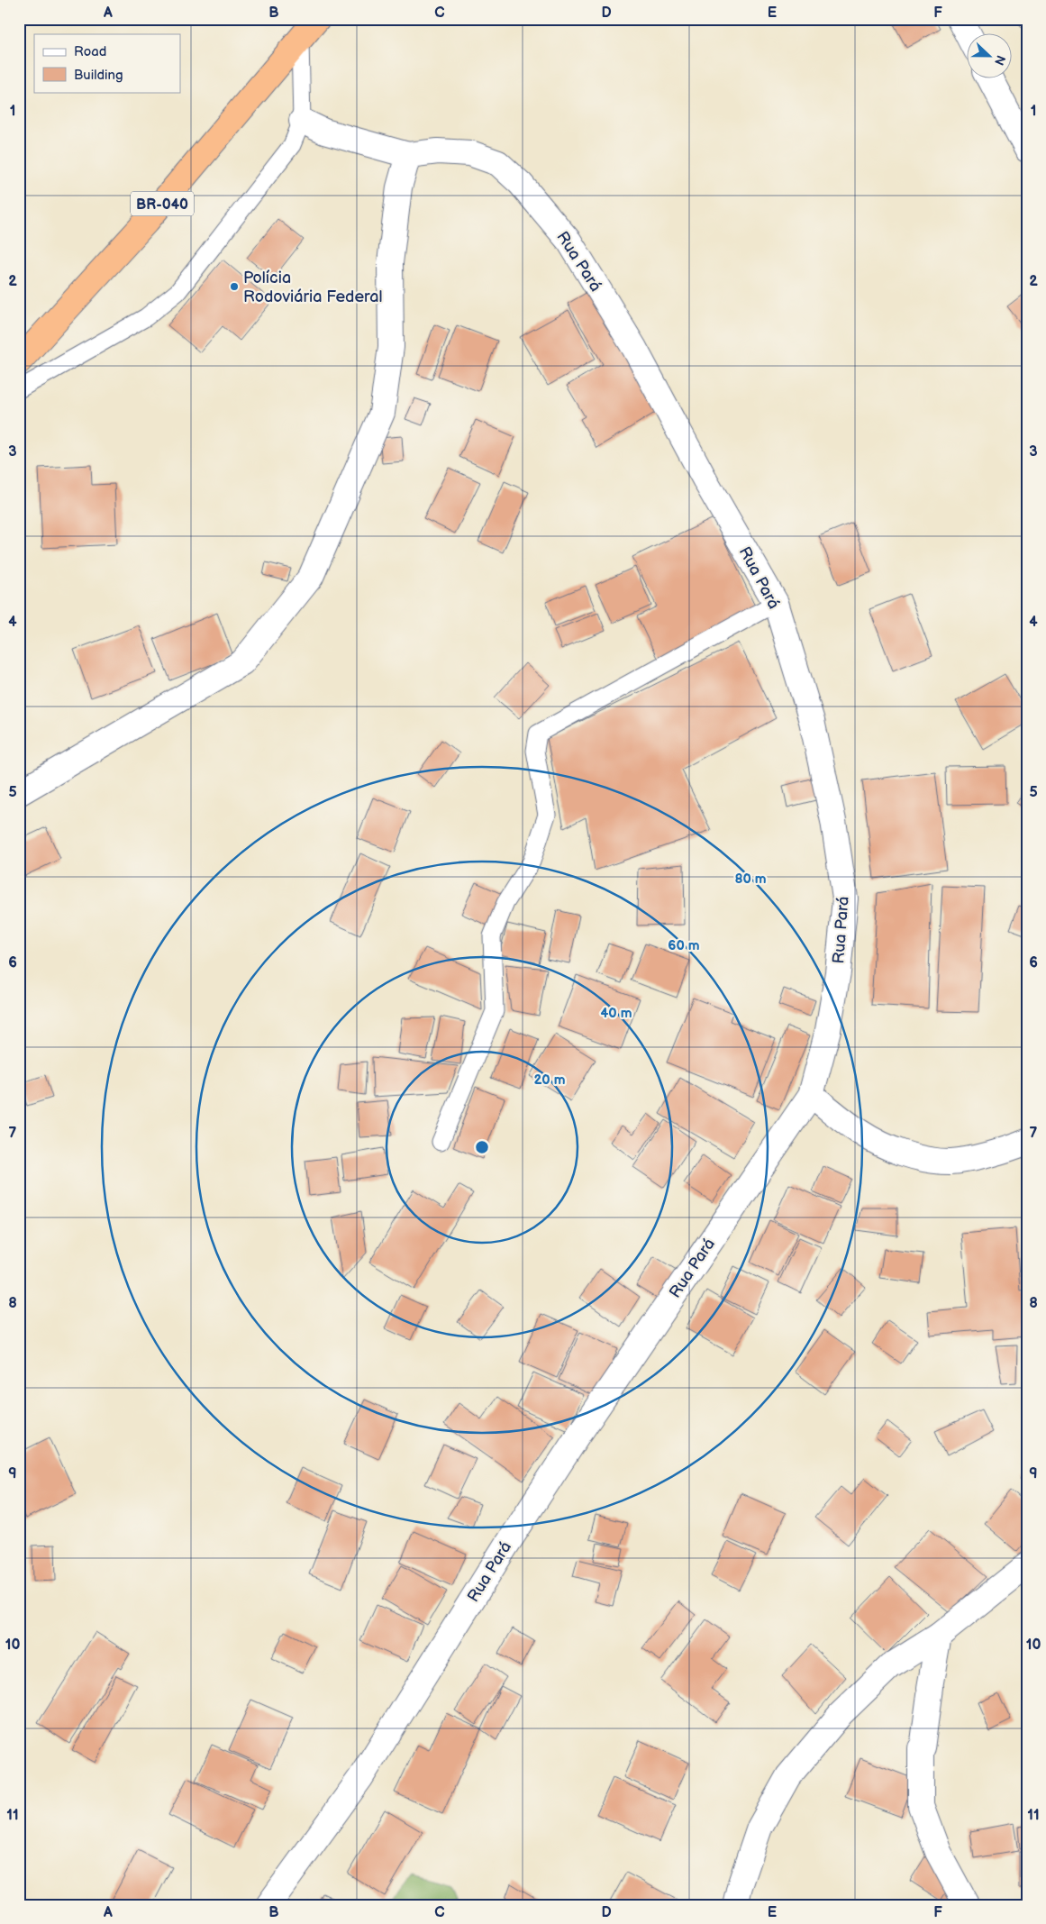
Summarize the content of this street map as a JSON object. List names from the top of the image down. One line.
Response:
{"streets":{"highway":["BR-040"],"street":["Rua Pará"]},"places":["Polícia Rodoviária Federal"],"legend":["Road","Building"],"north":"right","grid":{"columns":["A","B","C","D","E","F"],"rows":["1","2","3","4","5","6","7","8","9","10","11"]},"rings":["80 m","60 m","40 m","20 m"]}
